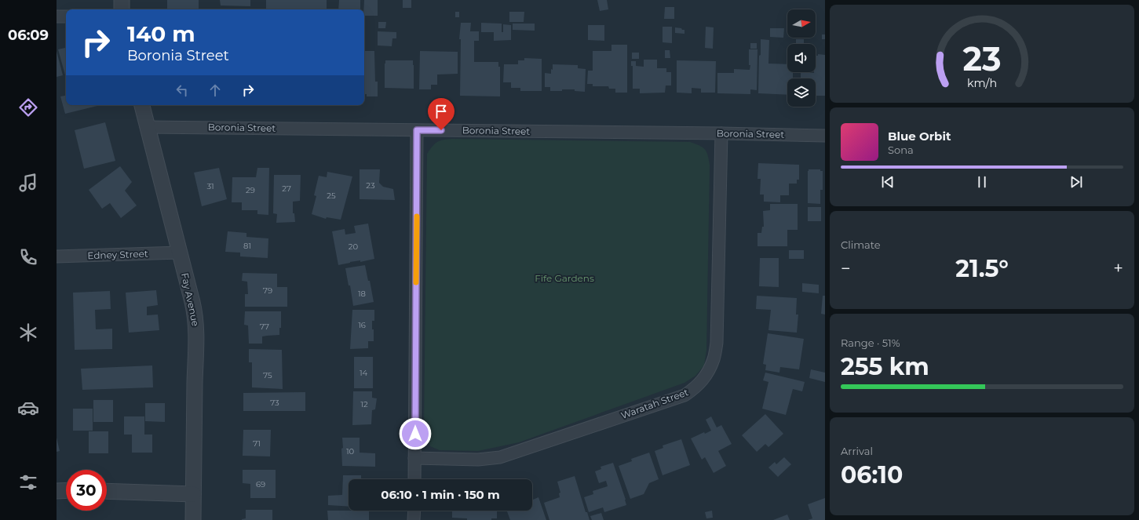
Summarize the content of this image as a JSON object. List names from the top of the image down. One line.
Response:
{"streets":{"street":["Boronia Street","Edney Street","Fay Avenue","Waratah Street"]},"crossings":[["Boronia Street","Fay Avenue"],["Boronia Street","Waratah Street"],["Edney Street","Fay Avenue"]],"parks":["Fife Gardens"],"house_numbers":["23","31","27","29","25","81","20","79","18","16","77","14","75","73","12","71","10","69"],"north":"right","page":{"tabs":"06:09","turn":["140 m","Boronia Street"],"song":["Blue Orbit","Sona"],"tile":["Climate",["Range · 51%","255 km"],["Arrival","06:10"]],"heat":["−","21.5°","+"],"limit":"30","trip":"06:10 · 1 min · 150 m","gauge":["23","km/h"]}}
